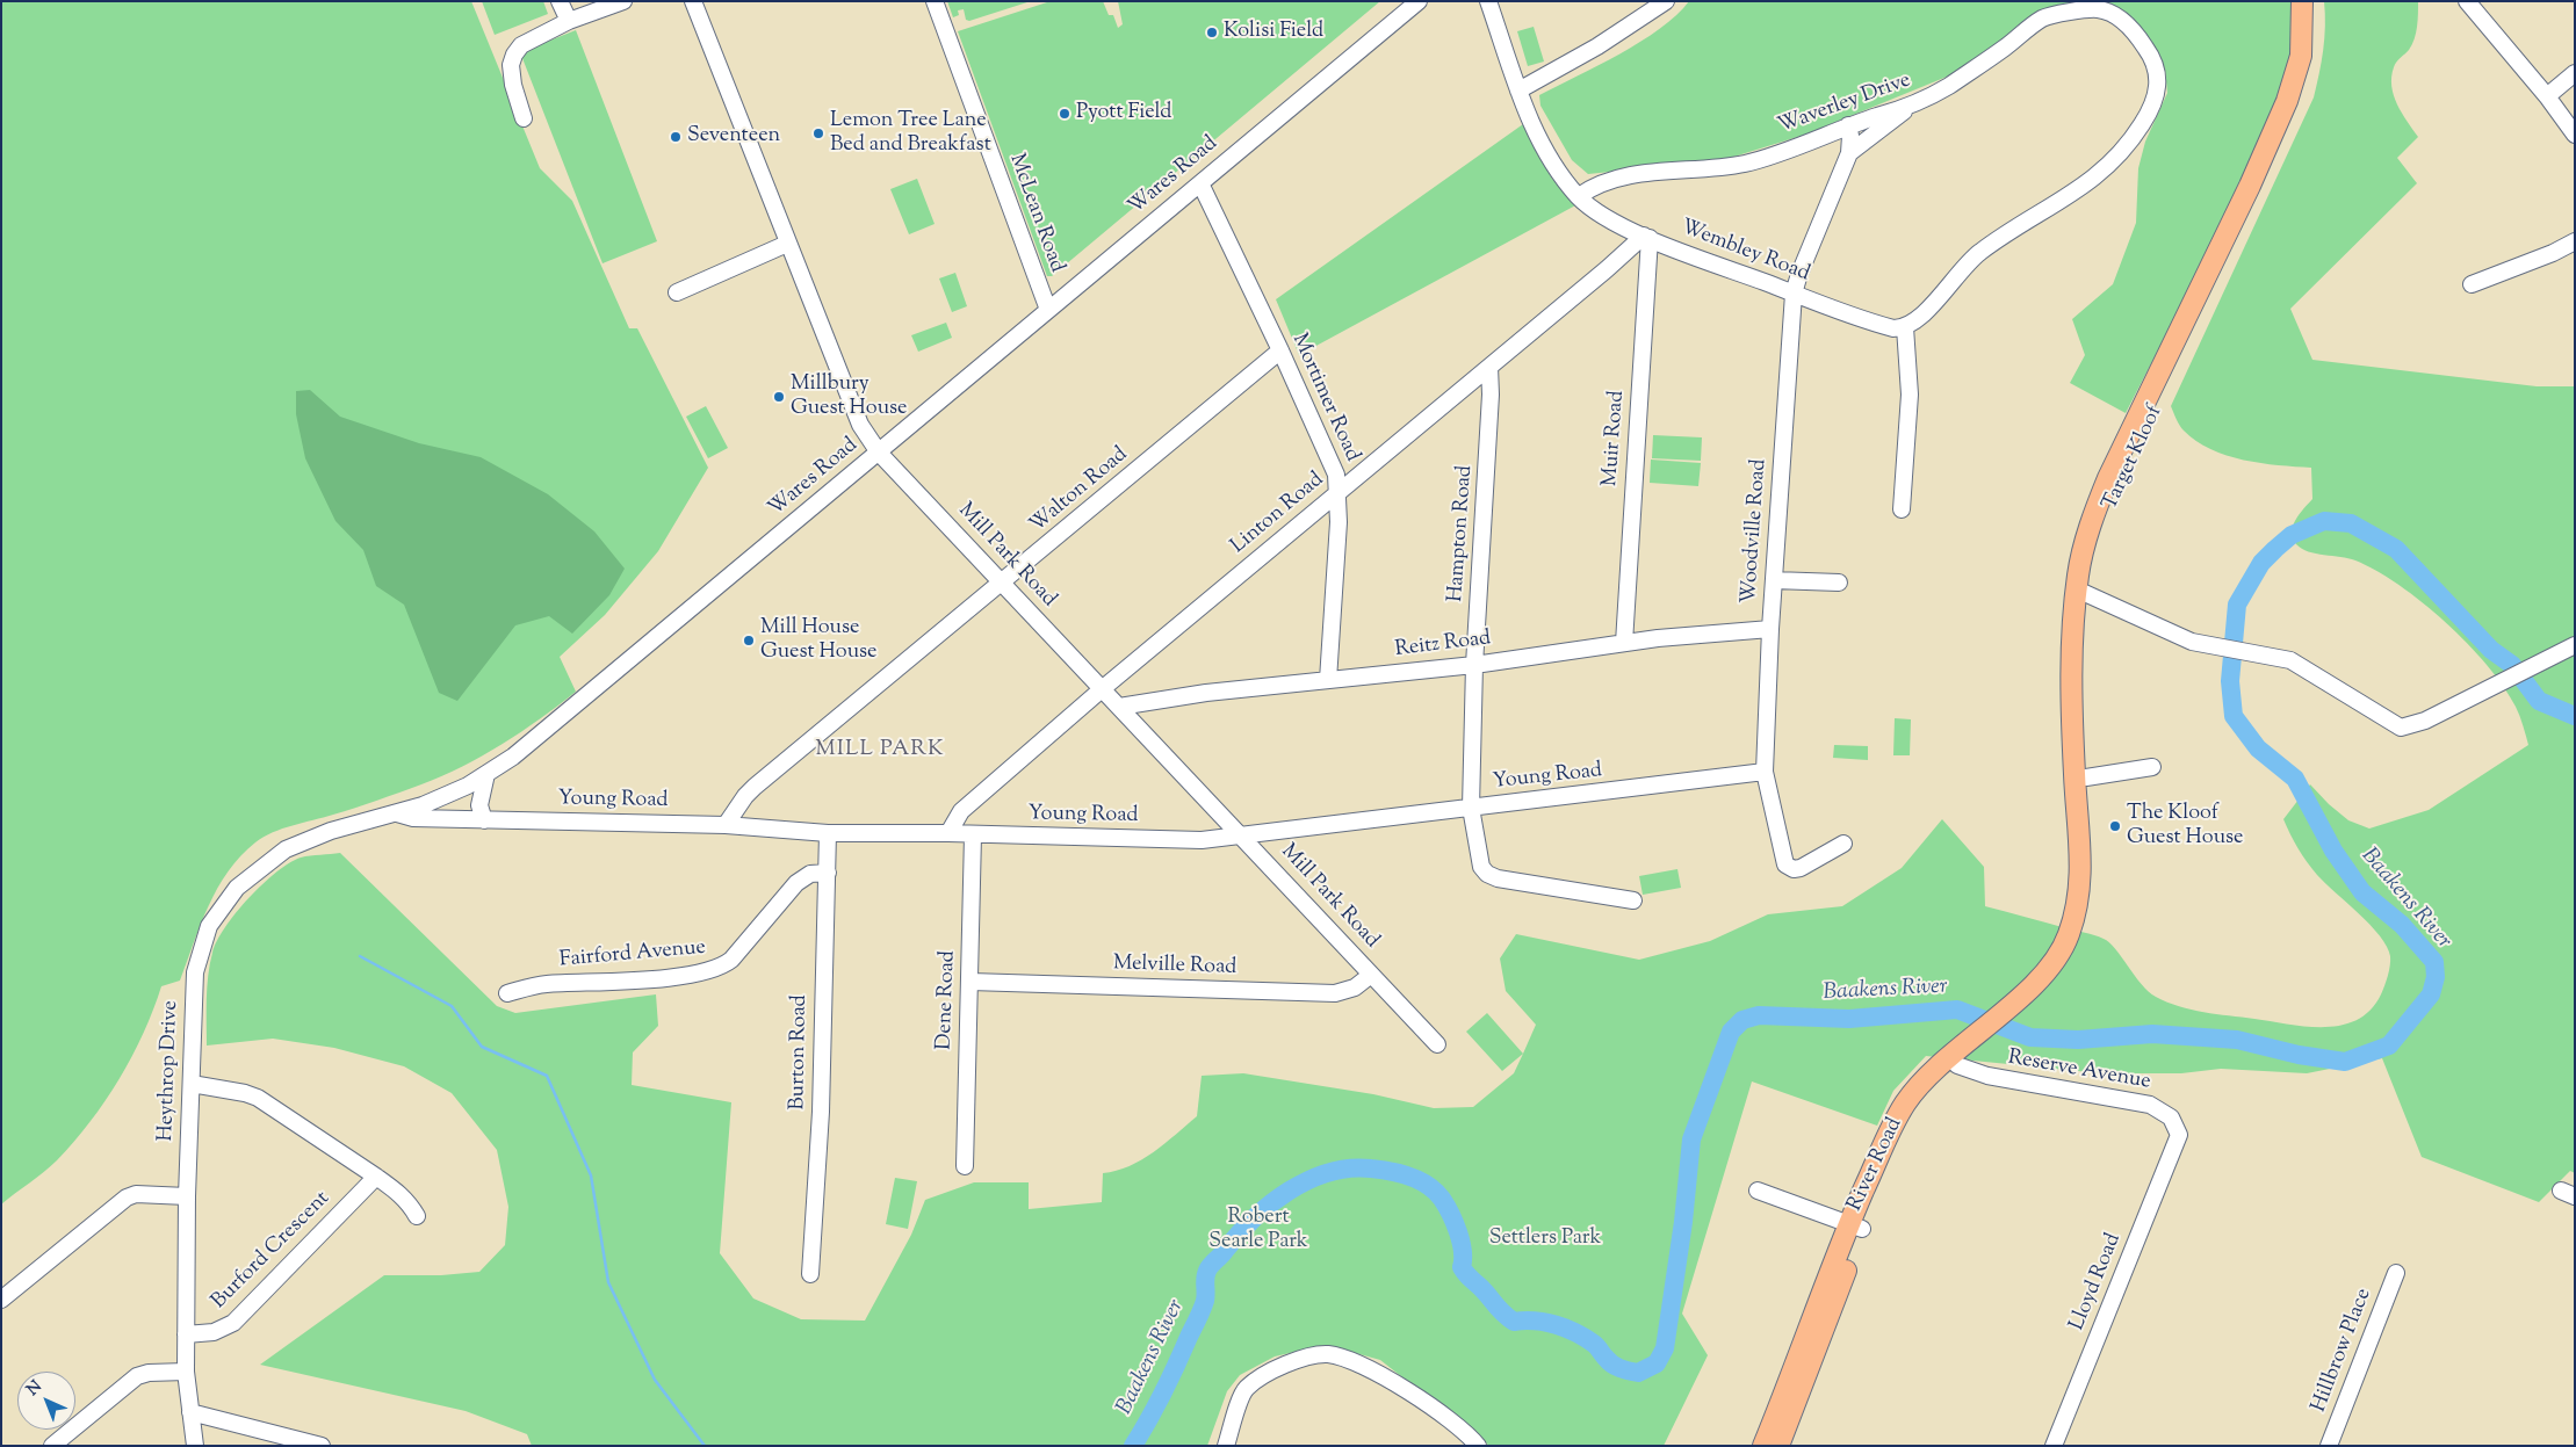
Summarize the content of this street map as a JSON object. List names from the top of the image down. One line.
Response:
{"streets":{"main road":["Target Kloof","River Road"],"street":["Waverley Drive","Wares Road","McLean Road","Wembley Road","Mortimer Road","Muir Road","Walton Road","Linton Road","Woodville Road","Hampton Road","Mill Park Road","Reitz Road","Young Road","Fairford Avenue","Melville Road","Dene Road","Burton Road","Heythrop Drive","Reserve Avenue","Burford Crescent","Lloyd Road","Hillbrow Place"]},"crossings":[["Waverley Drive","Wembley Road"],["Wares Road","McLean Road"],["Wares Road","Mortimer Road"],["Wares Road","Mill Park Road"],["Wares Road","Young Road"],["Wares Road","Heythrop Drive"],["Wembley Road","Muir Road"],["Wembley Road","Linton Road"],["Wembley Road","Woodville Road"],["Mortimer Road","Walton Road"],["Mortimer Road","Linton Road"],["Mortimer Road","Reitz Road"],["Muir Road","Linton Road"],["Muir Road","Reitz Road"],["Target Kloof","River Road"],["Walton Road","Mill Park Road"],["Walton Road","Young Road"],["Linton Road","Hampton Road"],["Linton Road","Mill Park Road"],["Linton Road","Young Road"],["Woodville Road","Reitz Road"],["Woodville Road","Young Road"],["Hampton Road","Reitz Road"],["Hampton Road","Young Road"],["Mill Park Road","Reitz Road"],["Mill Park Road","Young Road"],["Mill Park Road","Melville Road"],["Young Road","Dene Road"],["Young Road","Burton Road"],["Young Road","Heythrop Drive"],["Fairford Avenue","Burton Road"],["Melville Road","Dene Road"],["Heythrop Drive","Burford Crescent"],["Reserve Avenue","River Road"],["Reserve Avenue","Lloyd Road"]],"districts":["MILL PARK"],"water":["Baakens River"],"parks":["Robert Searle Park","Settlers Park"],"places":["Kolisi Field","Pyott Field","Lemon Tree Lane Bed and Breakfast","Seventeen","Millbury Guest House","Mill House Guest House","The Kloof Guest House"],"north":"top left"}
